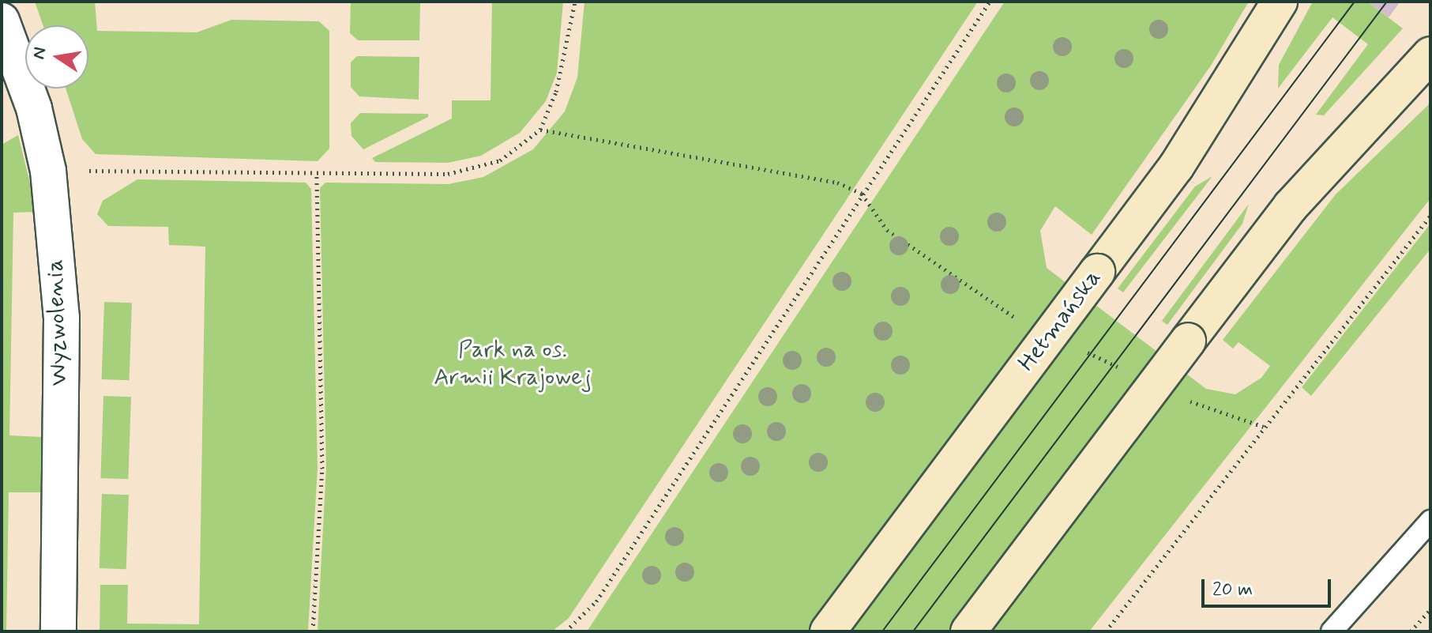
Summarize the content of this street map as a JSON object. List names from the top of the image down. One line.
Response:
{"streets":{"street":["Hetmańska","Wyzwolenia"]},"parks":["Park na os. Armii Krajowej"],"scale_bar":"20 m","north":"left"}
